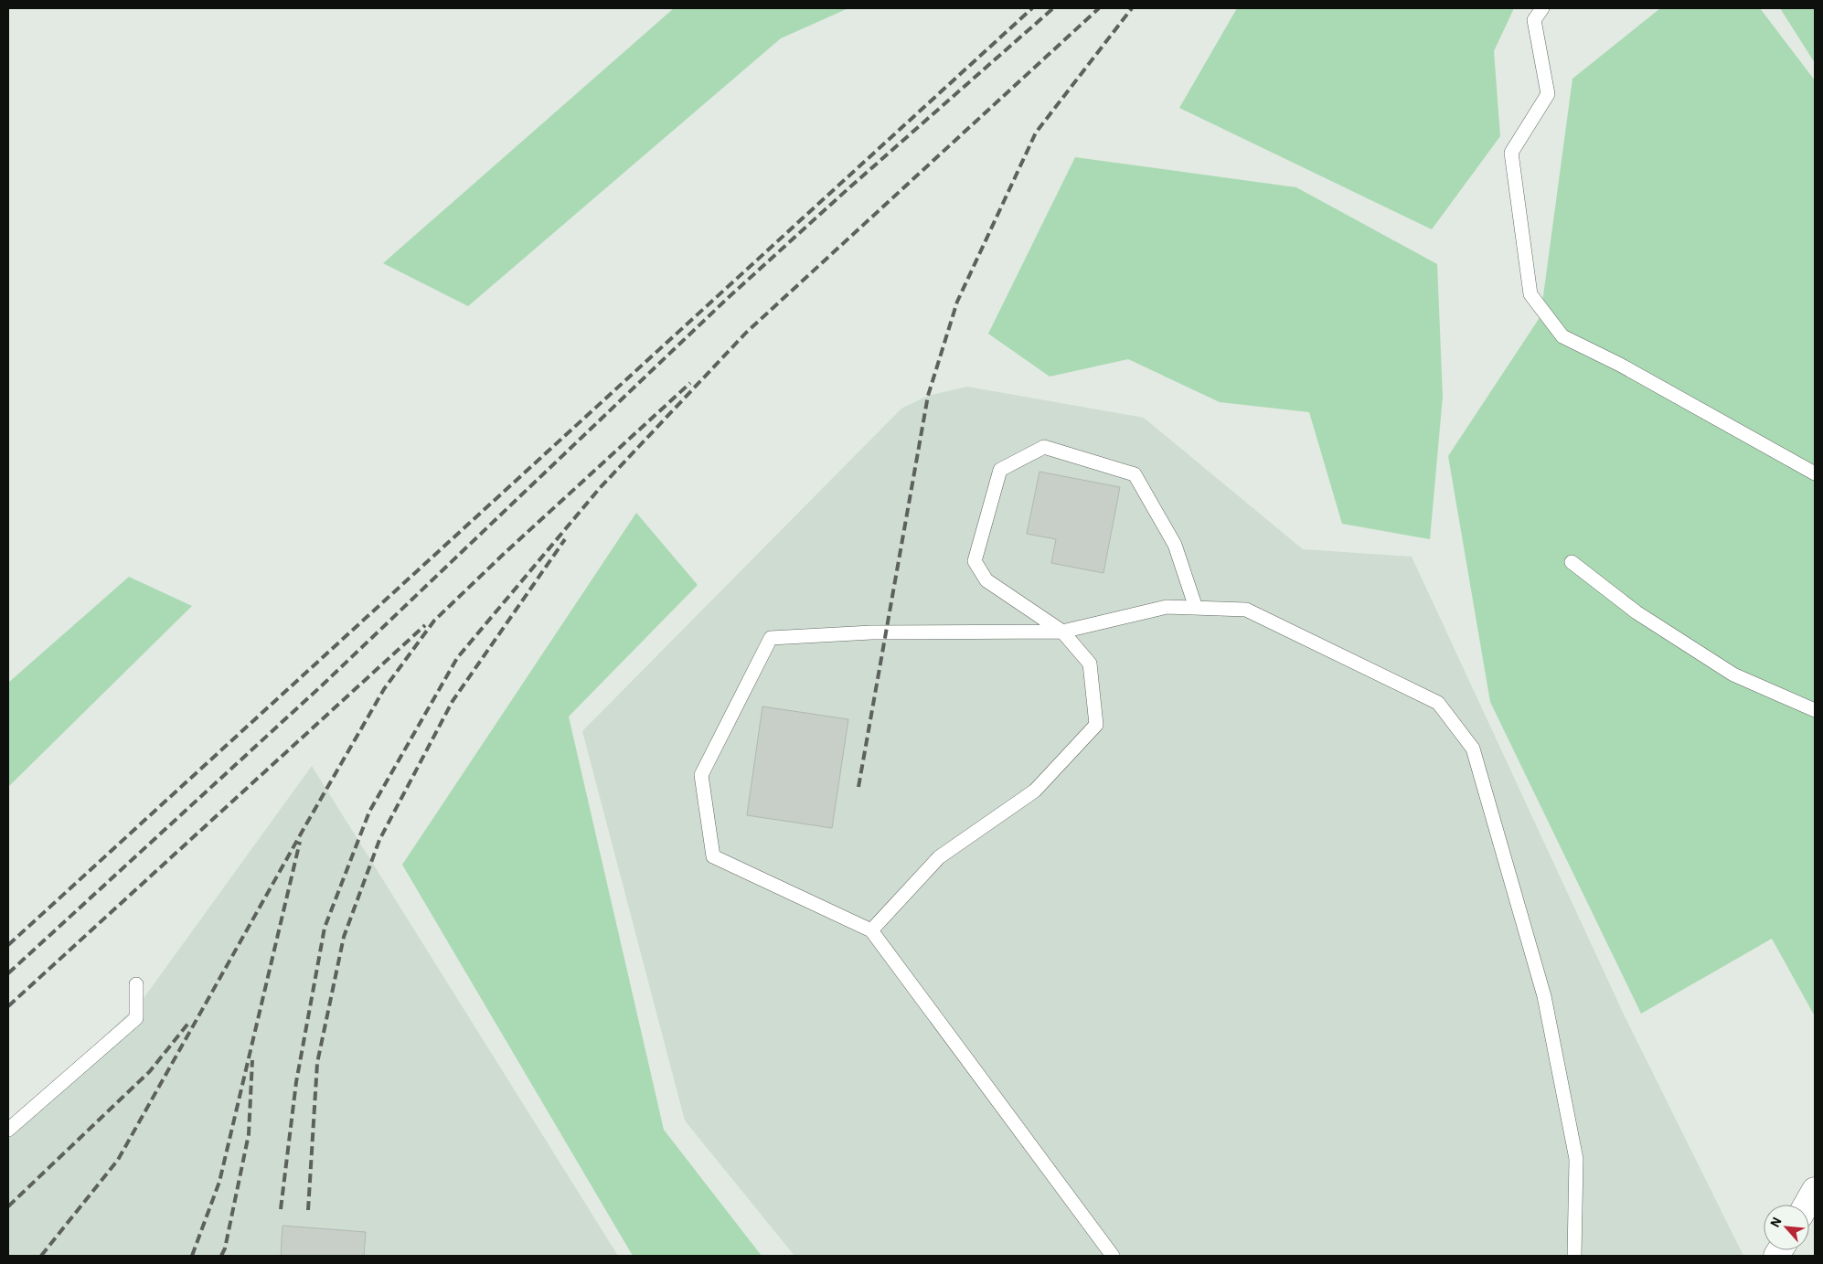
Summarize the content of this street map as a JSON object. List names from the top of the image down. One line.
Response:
{"north":"top left"}
